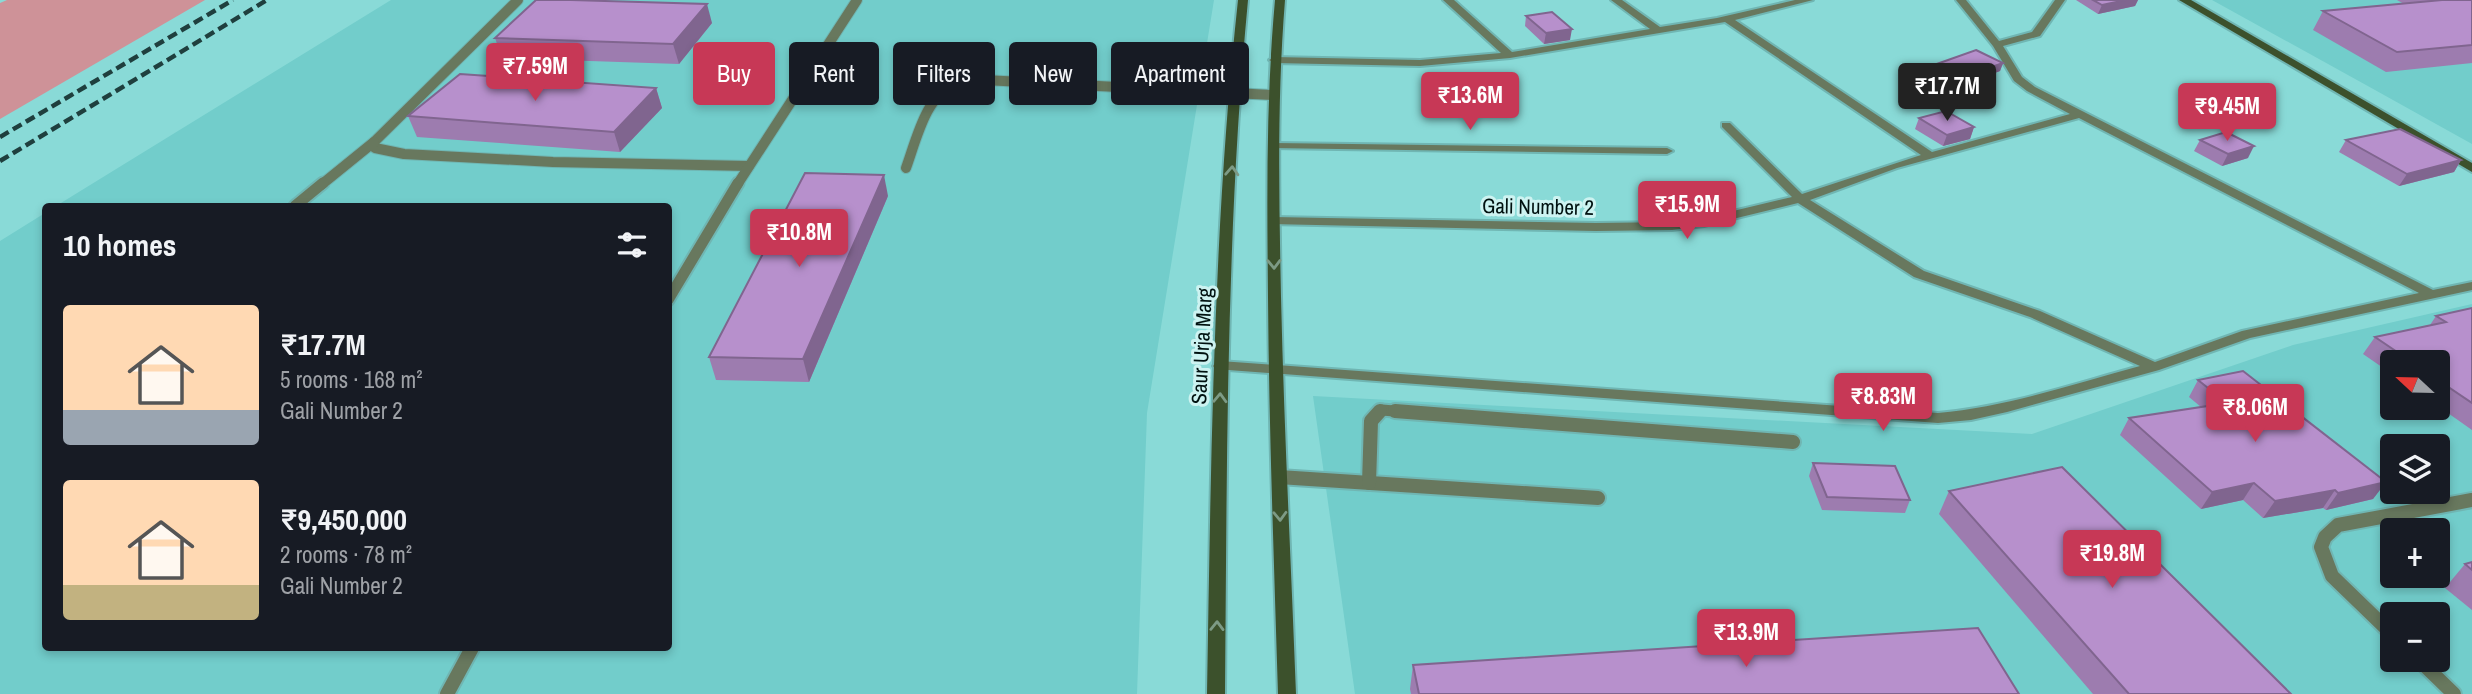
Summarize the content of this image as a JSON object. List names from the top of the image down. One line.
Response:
{"streets":{"street":["Gali Number 2","Saur Urja Marg"]},"north":"left","page":{"chip":["Buy","Rent","Filters","New","Apartment"],"price":["₹7.59M","₹17.7M","₹13.6M","₹9.45M","₹15.9M","₹10.8M","₹8.83M","₹8.06M","₹19.8M","₹13.9M"],"heading":"10 homes","list":[{"name":"₹17.7M","note":"5 rooms · 168 m² · Gali Number 2"},{"name":"₹9,450,000","note":"2 rooms · 78 m² · Gali Number 2"}],"map_buttons":["+","−"]}}
